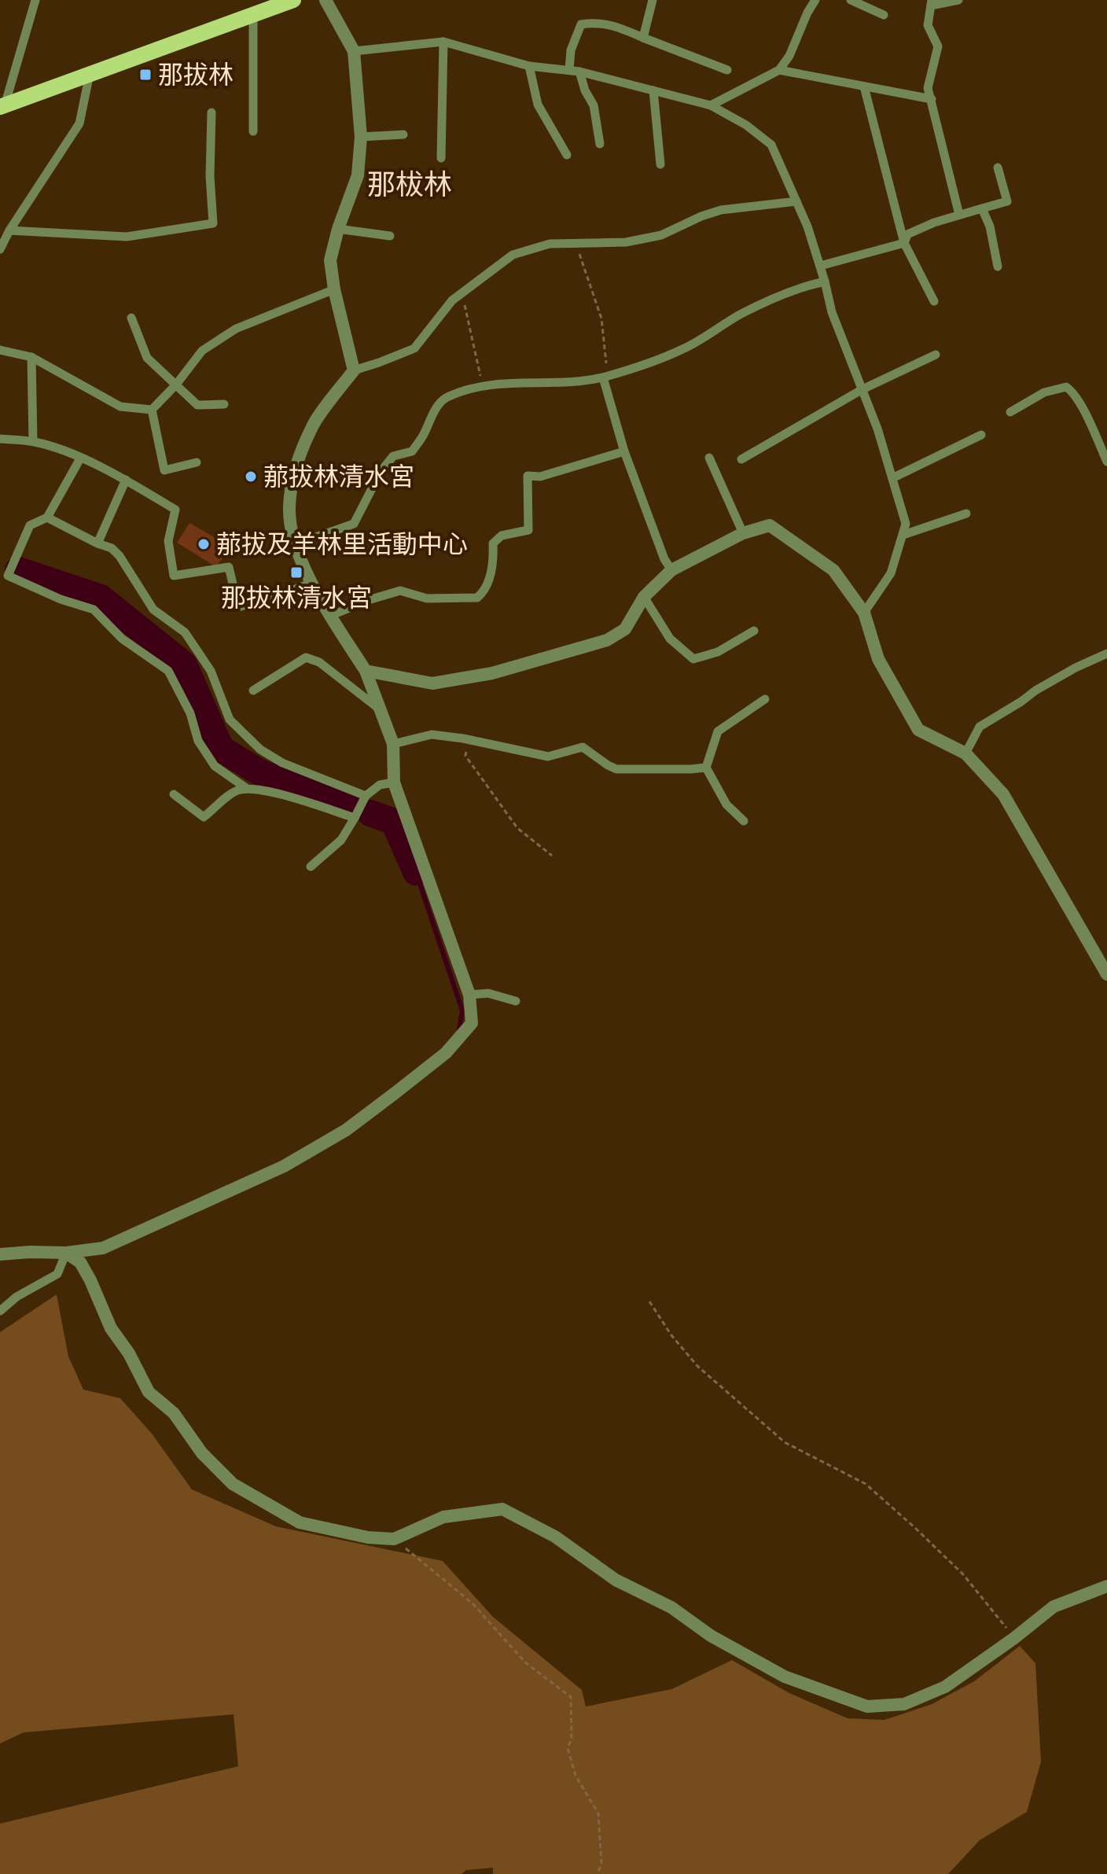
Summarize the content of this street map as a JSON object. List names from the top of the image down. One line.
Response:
{"districts":["那柭林"],"places":{"transit":["那拔林","那拔林清水宮"],"other":["𦰡拔林清水宮","𦰡拔及羊林里活動中心"]}}
